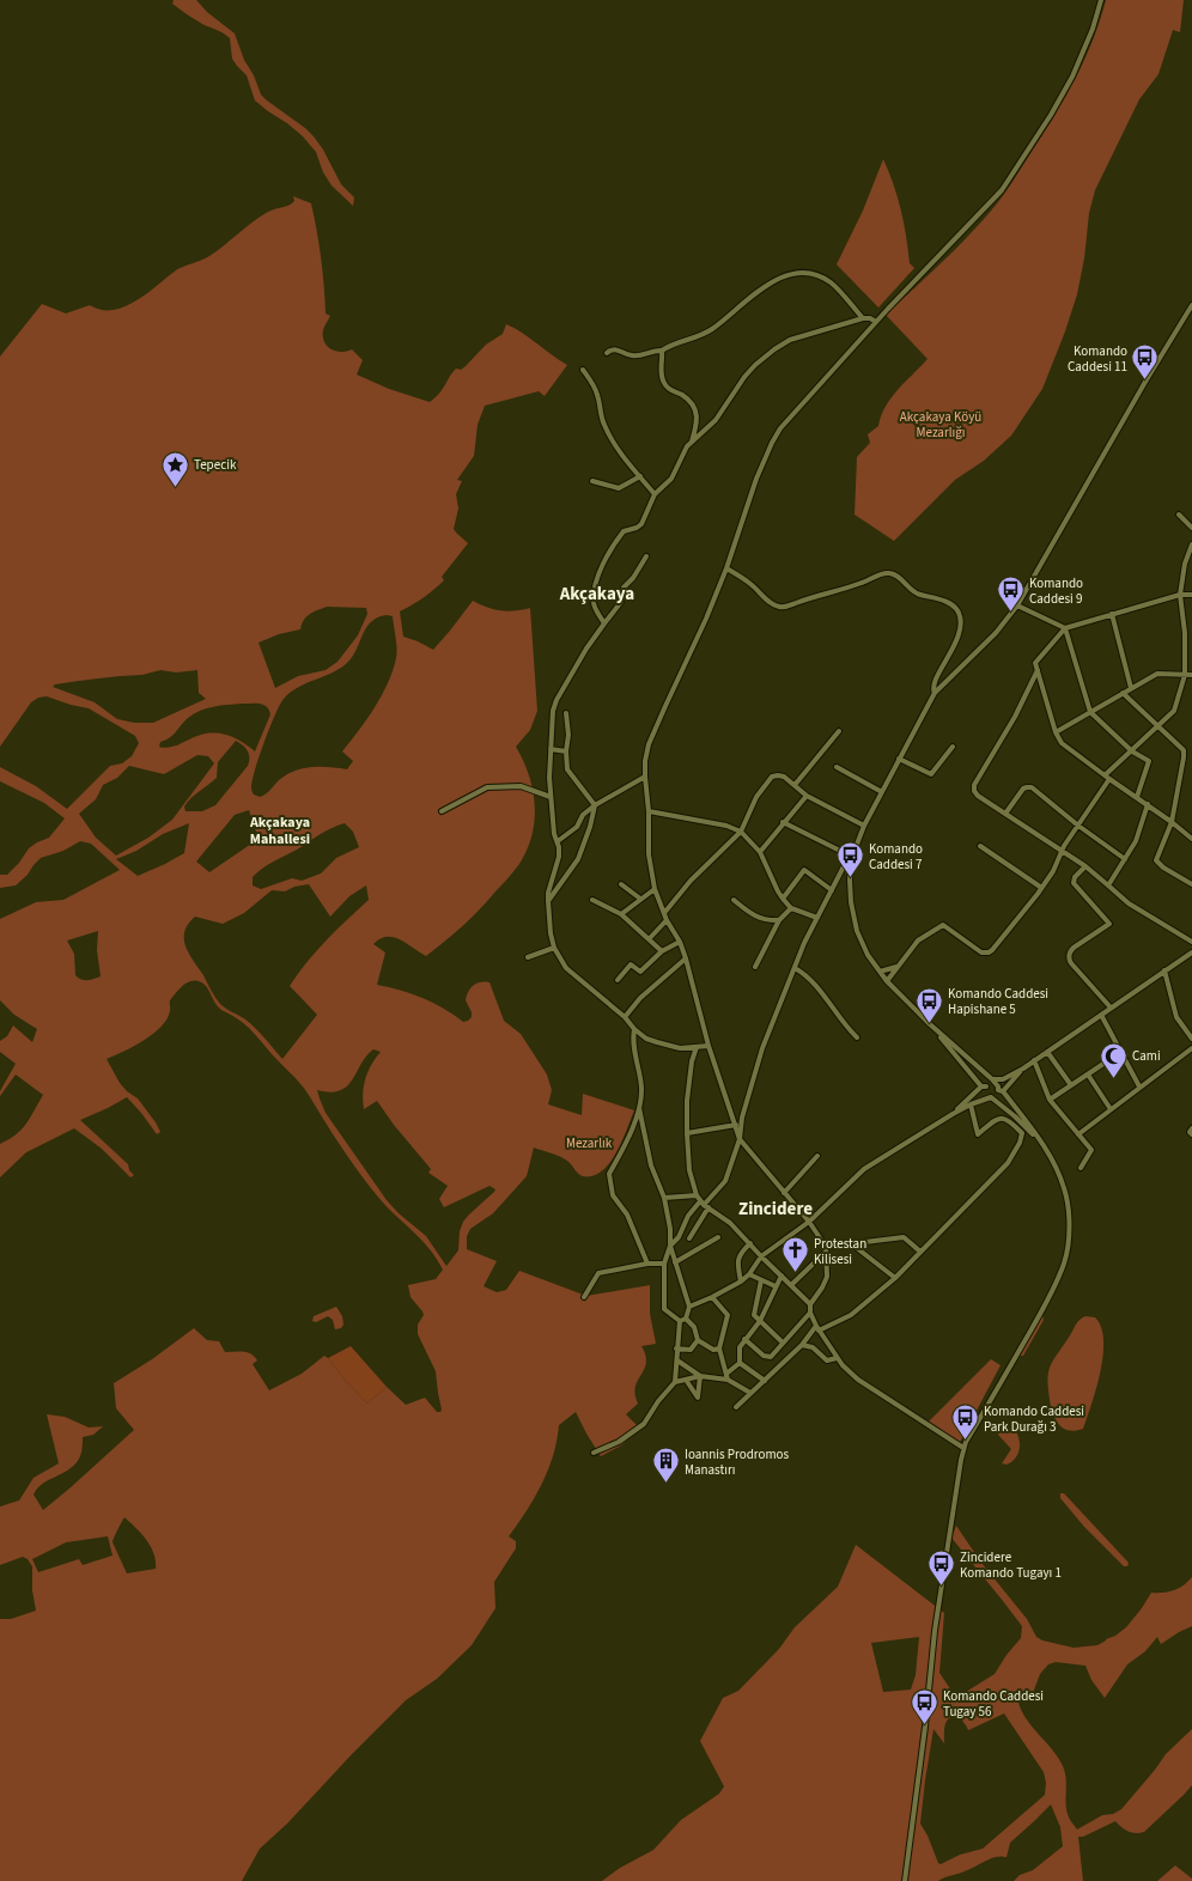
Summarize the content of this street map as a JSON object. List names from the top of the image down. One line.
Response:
{"districts":["Akçakaya","Akçakaya Mahallesi","Zincidere"],"parks":["Akçakaya Köyü Mezarlığı","Mezarlık"],"places":{"bus stop":["Komando Caddesi 11","Komando Caddesi 9","Komando Caddesi 7","Komando Caddesi Hapishane 5","Komando Caddesi Park Durağı 3","Zincidere Komando Tugayı 1","Komando Caddesi Tugay 56"],"place":["Tepecik"],"mosque":["Cami"],"church":["Protestan Kilisesi"],"building":["Ioannis Prodromos Manastırı"]}}
